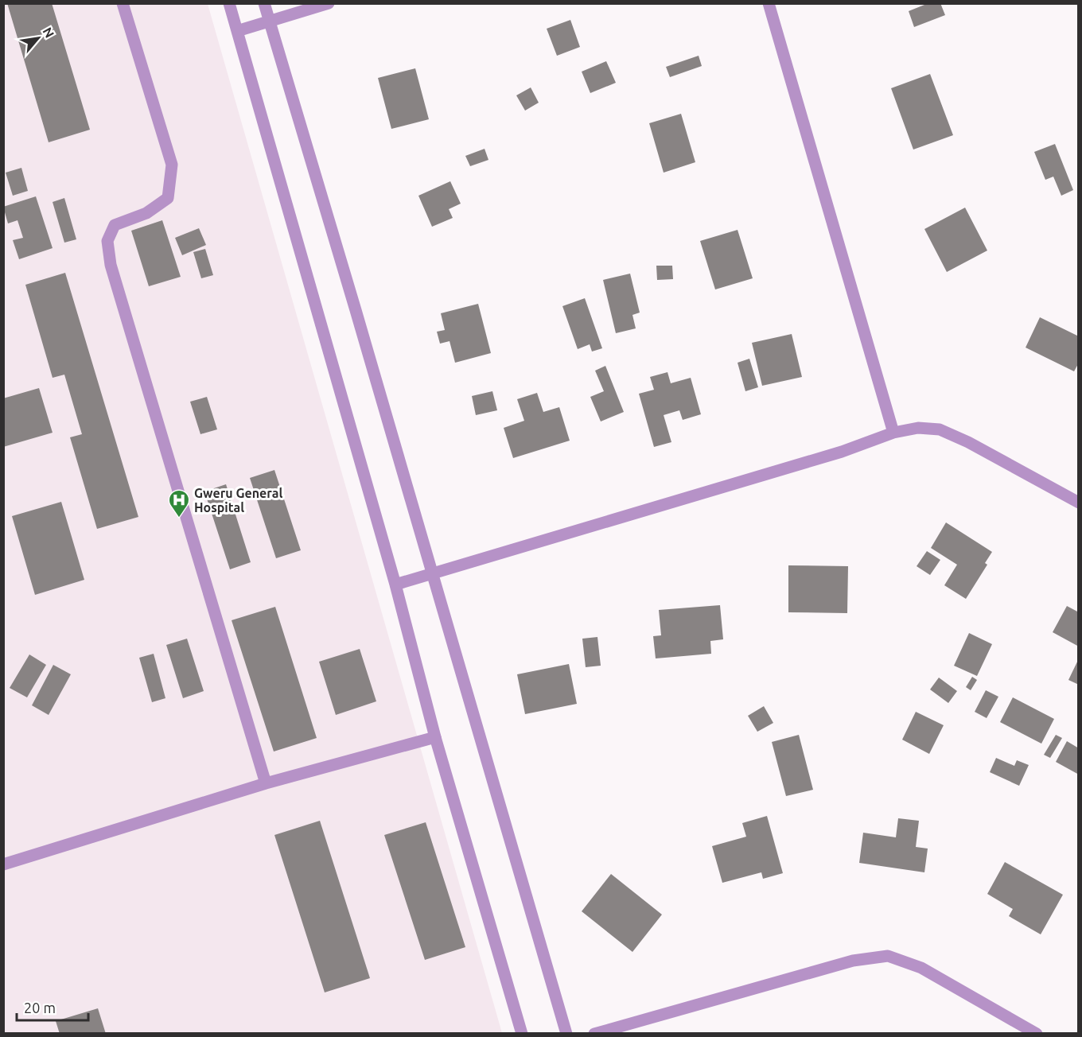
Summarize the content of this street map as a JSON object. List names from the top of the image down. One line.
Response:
{"places":{"hospital":["Gweru General Hospital"]},"scale_bar":"20 m","north":"top right"}
